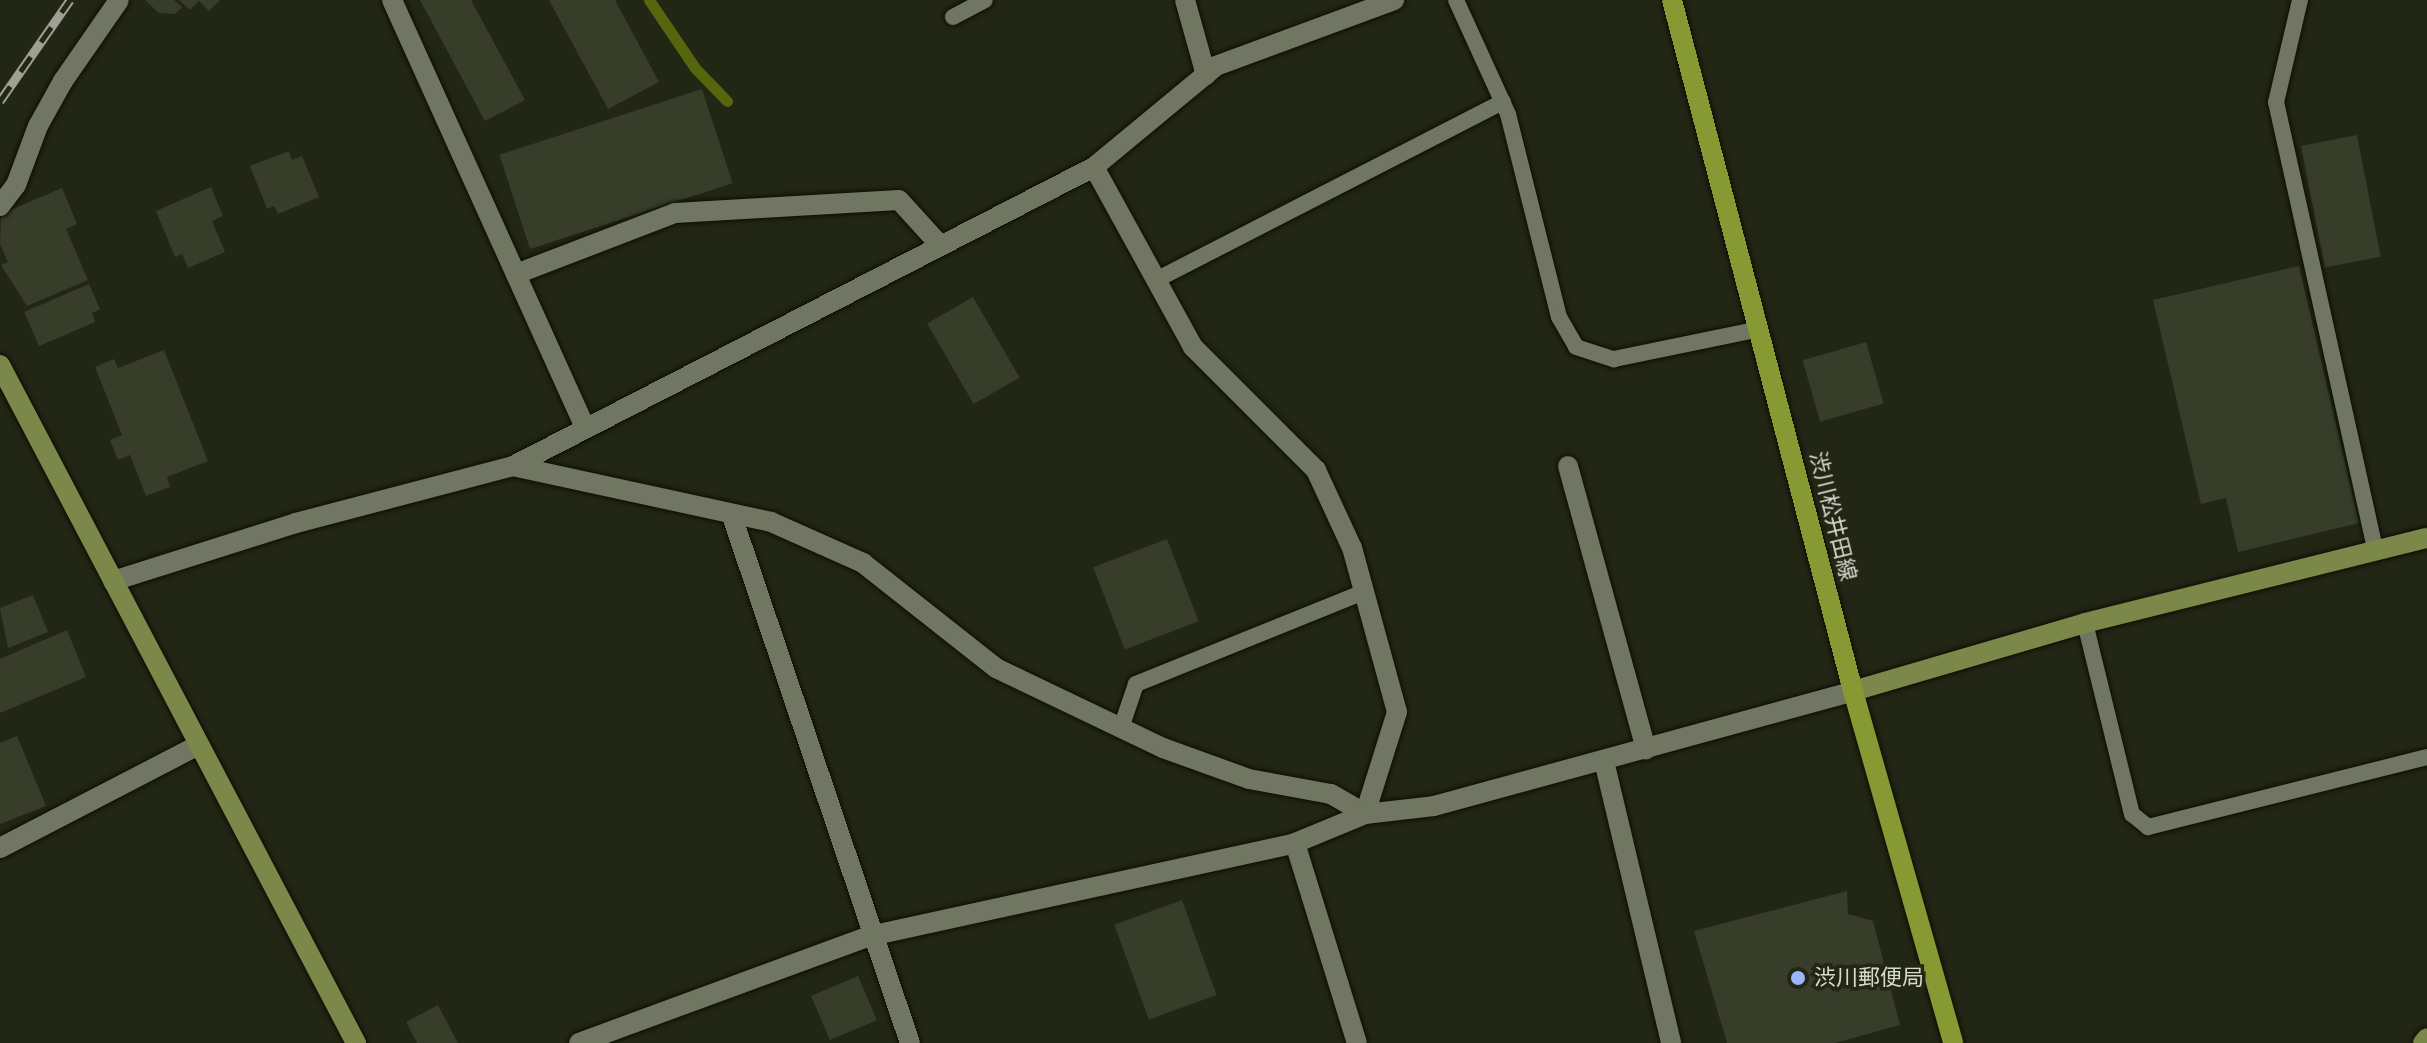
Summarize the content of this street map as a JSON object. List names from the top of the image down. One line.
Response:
{"streets":{"main road":["渋川松井田線"]},"places":["渋川郵便局"]}
